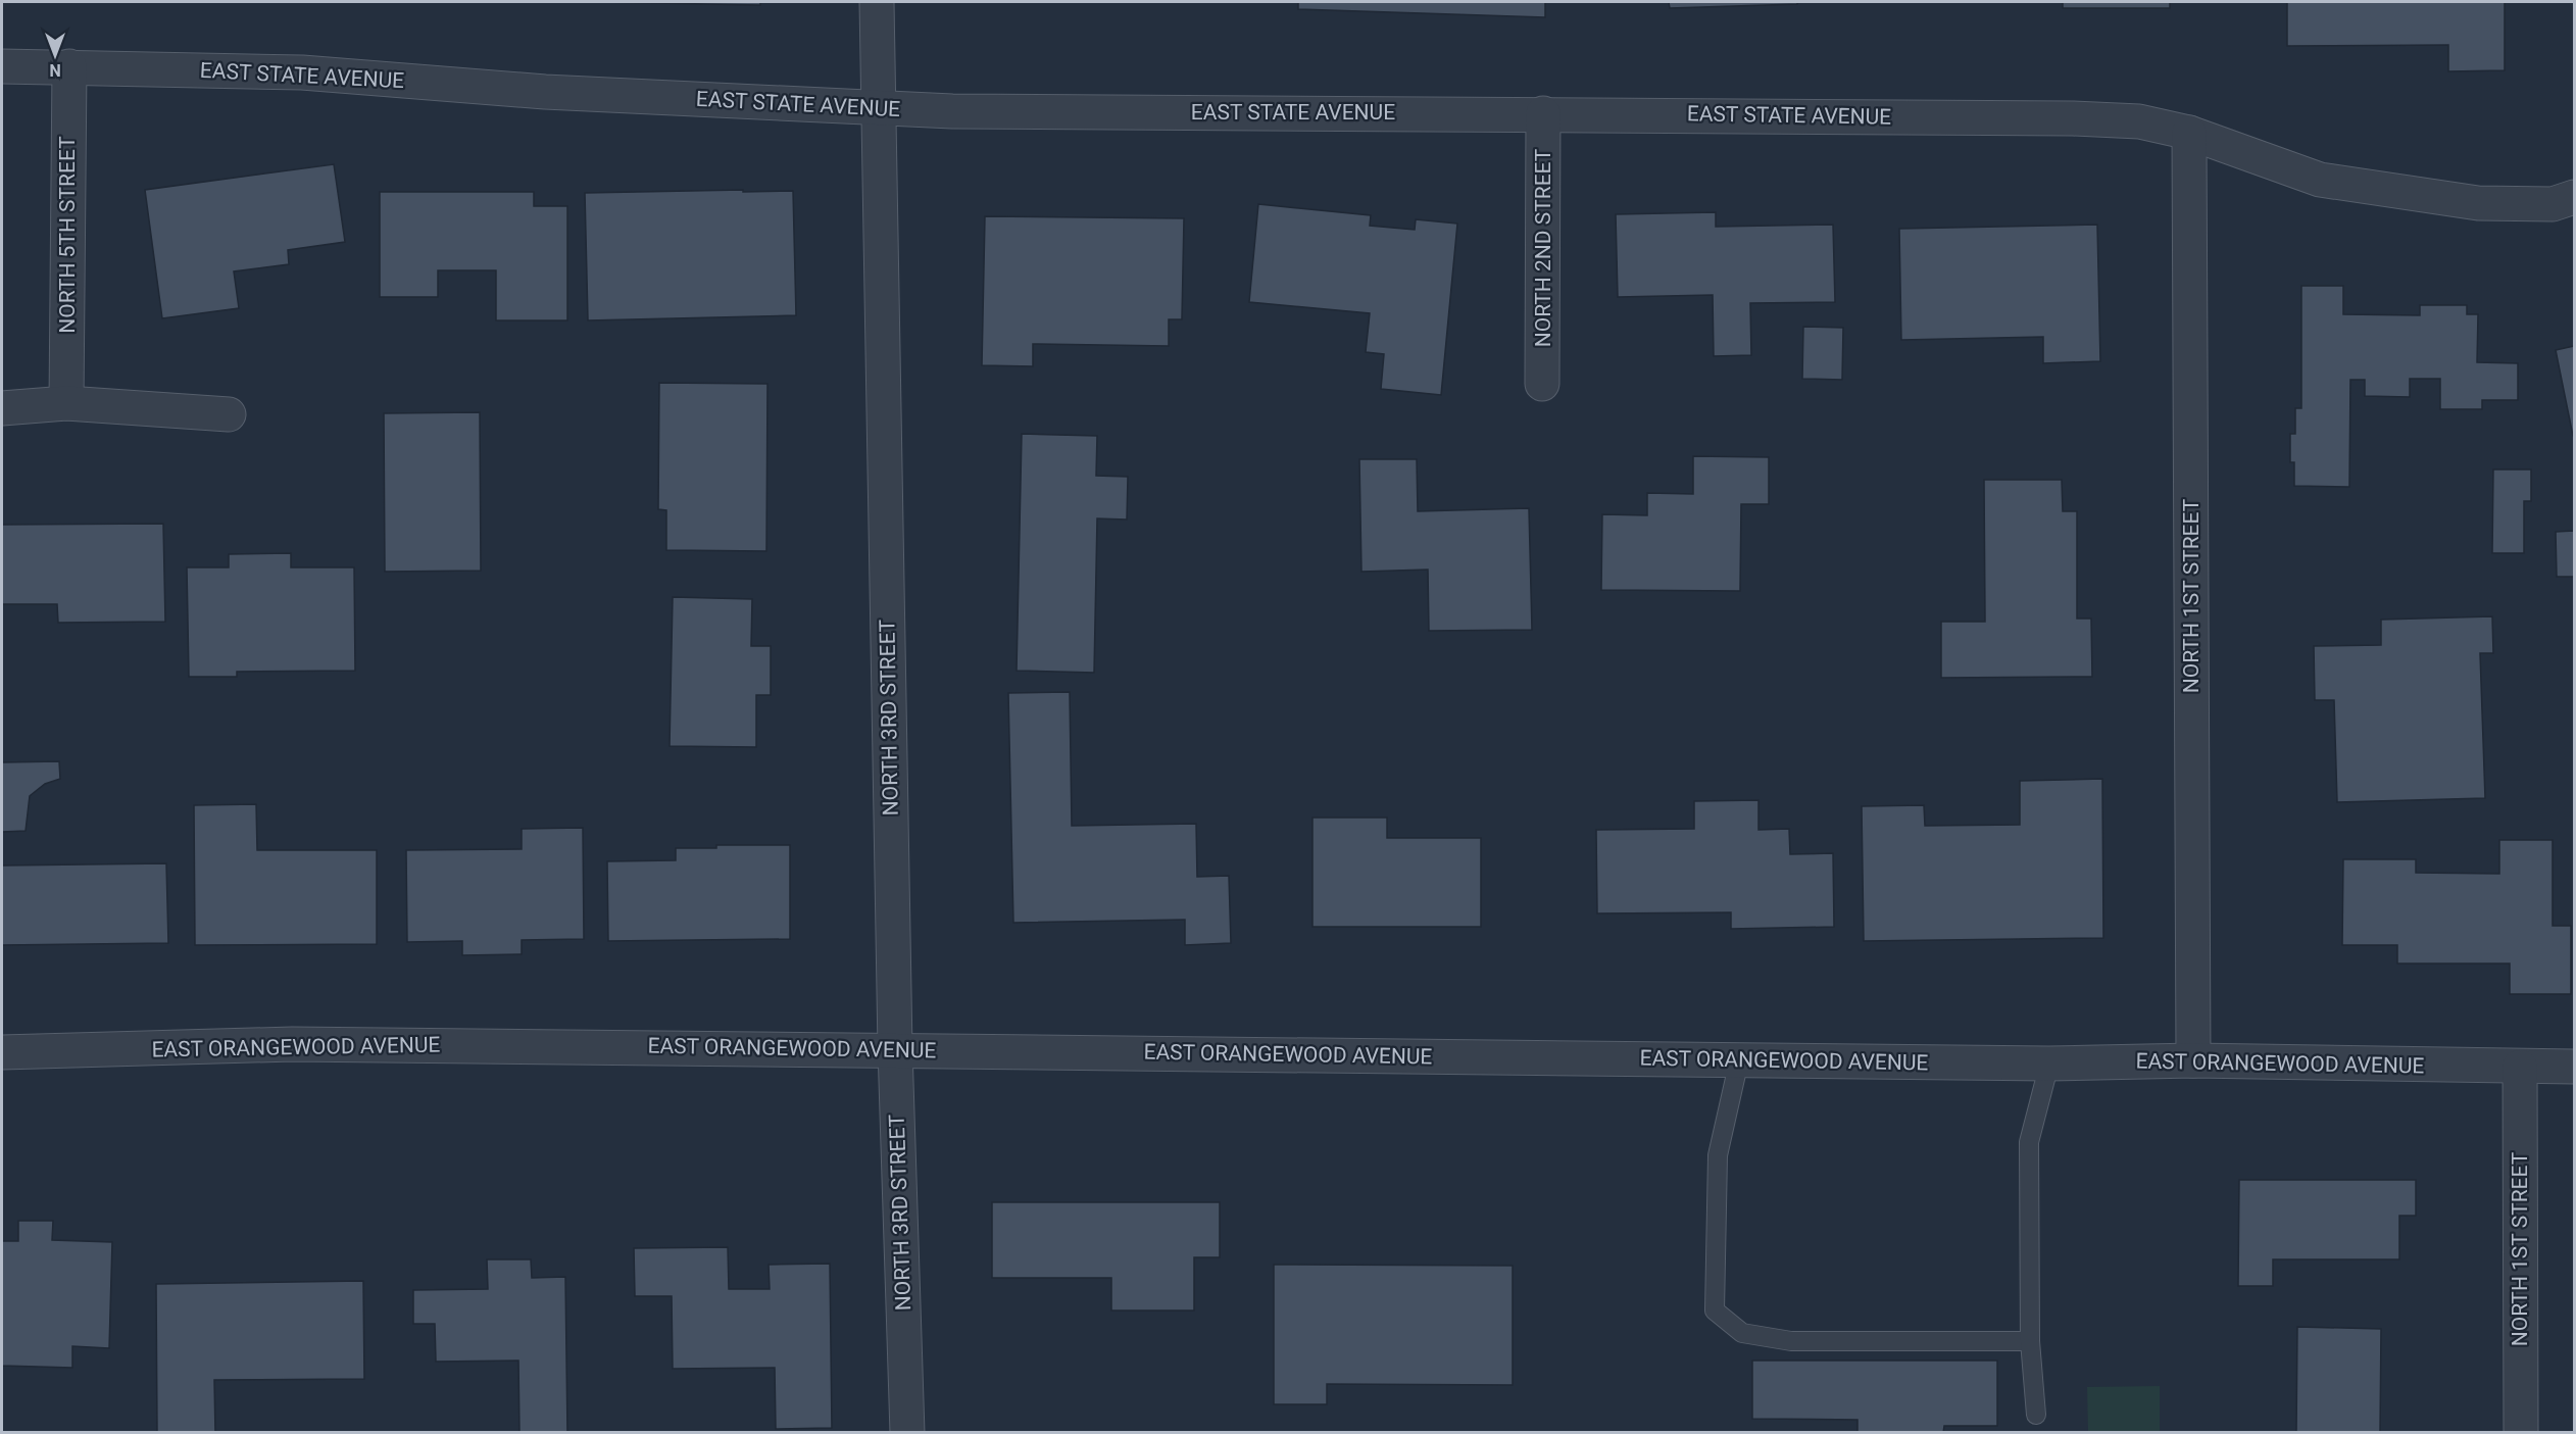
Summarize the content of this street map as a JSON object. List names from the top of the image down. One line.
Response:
{"streets":{"street":["EAST STATE AVENUE","NORTH 5TH STREET","NORTH 2ND STREET","NORTH 1ST STREET","NORTH 3RD STREET","EAST ORANGEWOOD AVENUE"]},"crossings":[["EAST STATE AVENUE","NORTH 5TH STREET"],["EAST STATE AVENUE","NORTH 2ND STREET"],["EAST STATE AVENUE","NORTH 1ST STREET"],["EAST STATE AVENUE","NORTH 3RD STREET"],["NORTH 1ST STREET","EAST ORANGEWOOD AVENUE"],["NORTH 3RD STREET","EAST ORANGEWOOD AVENUE"]],"north":"bottom"}
